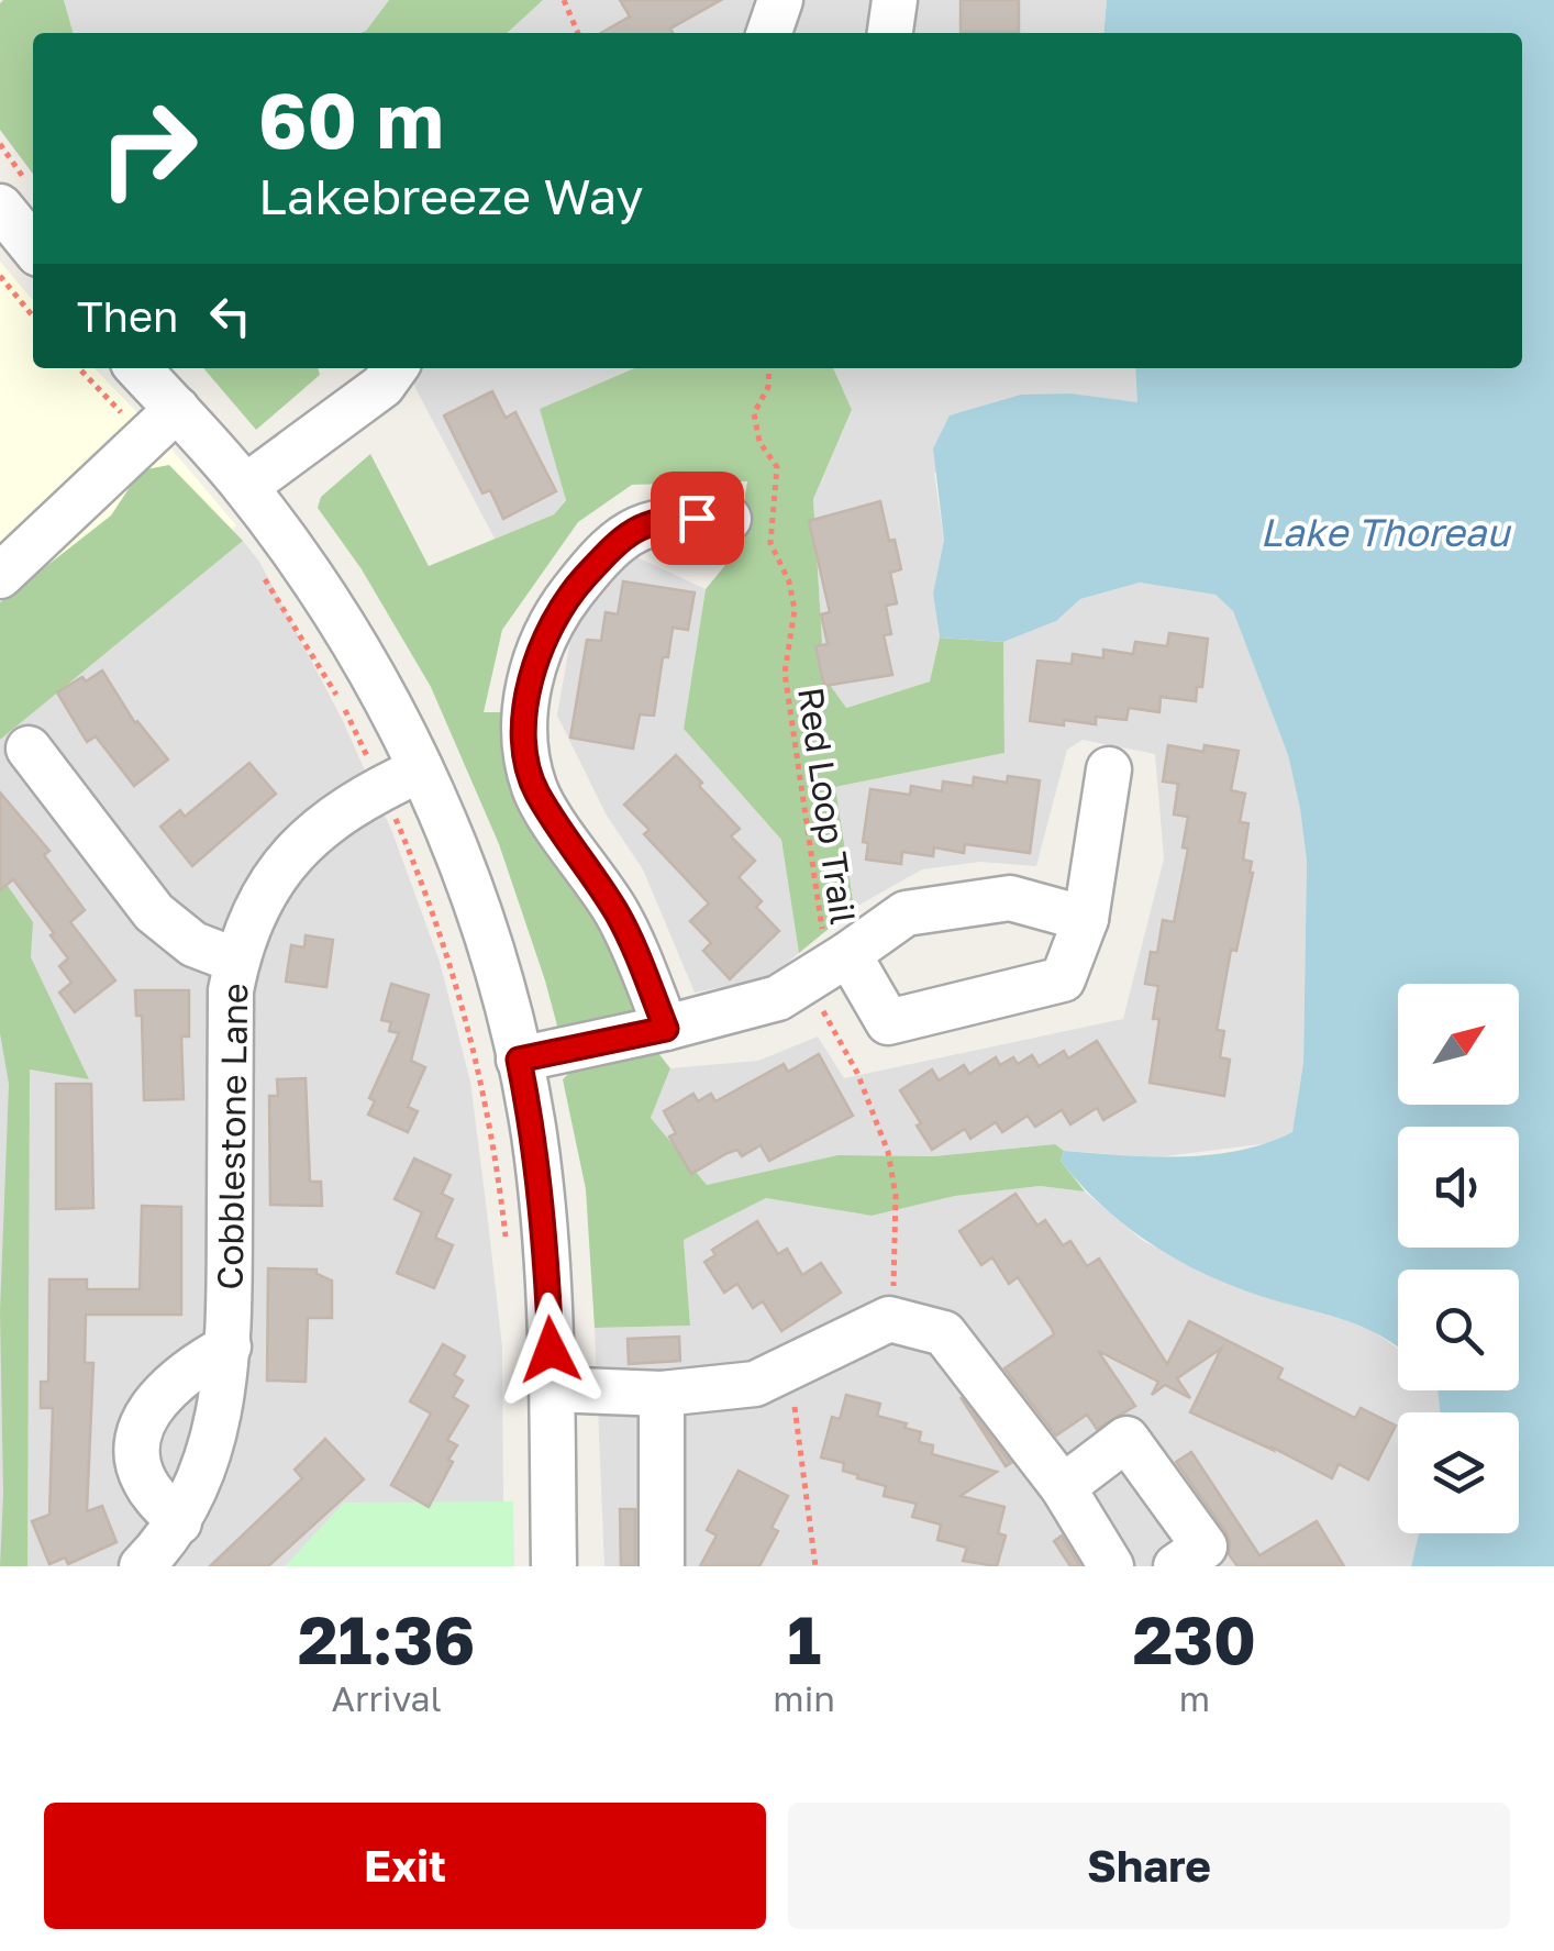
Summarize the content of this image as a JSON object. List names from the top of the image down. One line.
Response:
{"streets":{"street":["Cobblestone Lane"],"path":["Red Loop Trail"]},"water":["Lake Thoreau"],"north":"top right","page":{"turn":["60 m","Lakebreeze Way"],"then":"Then","eta":["21:36","Arrival","1","min","230","m"],"buttons":["Exit","Share"]}}
